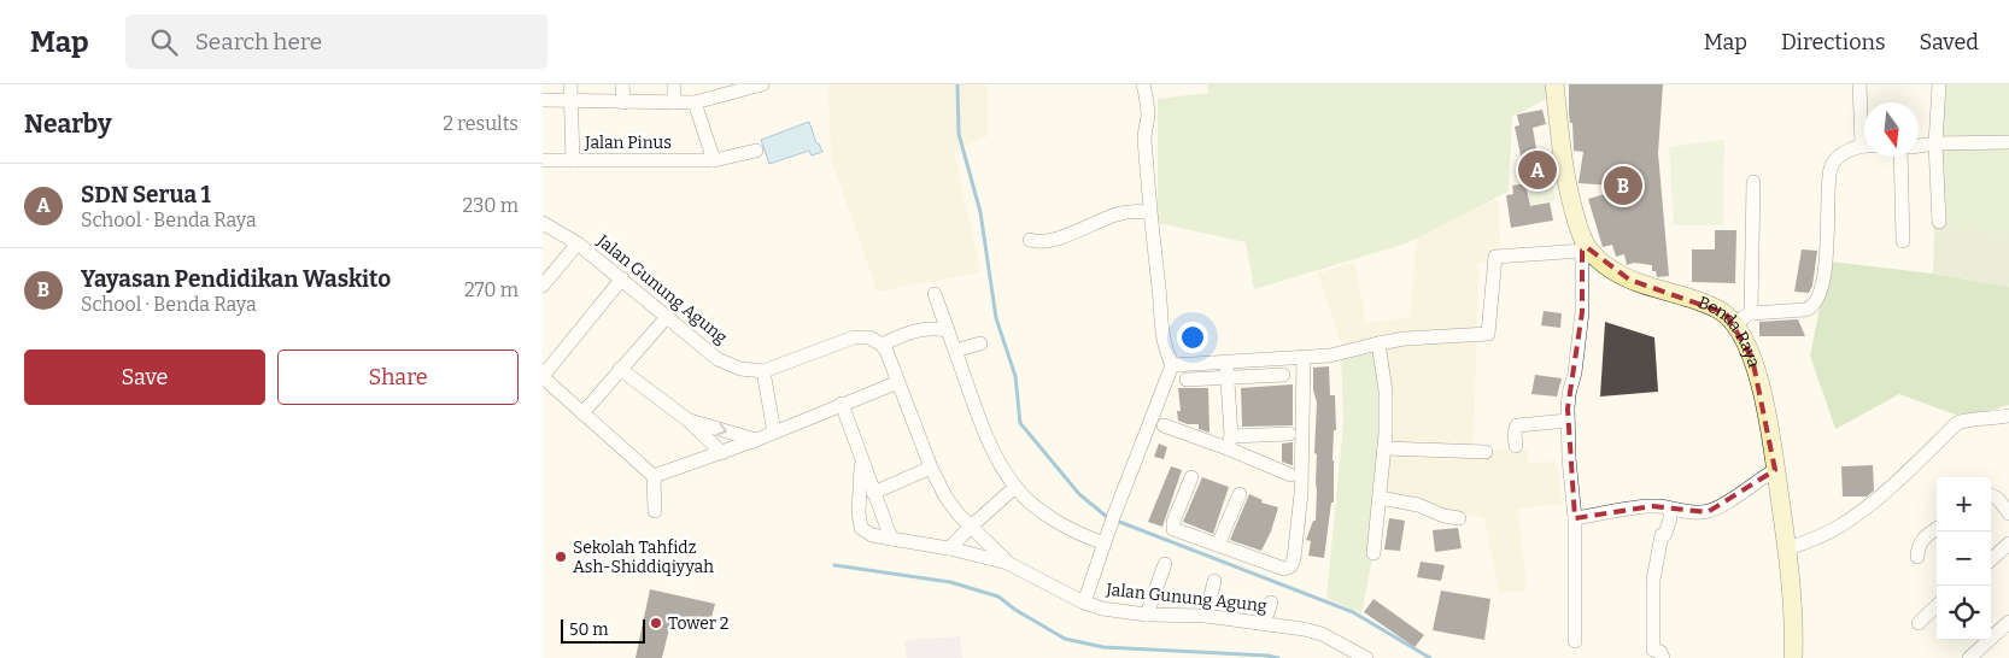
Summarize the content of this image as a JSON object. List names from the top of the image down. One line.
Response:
{"streets":{"street":["Jalan Pinus","Jalan Gunung Agung","Benda Raya"]},"places":["Sekolah Tahfidz Ash-Shiddiqiyyah","Tower 2"],"scale_bar":"50 m","north":"bottom","page":{"header":"Map","search":"Search here","nav":["Map","Directions","Saved"],"heading":["Nearby","2 results"],"pins":["A","B"],"list":[{"mark":"A","name":"SDN Serua 1","note":"School · Benda Raya","value":"230 m"},{"mark":"B","name":"Yayasan Pendidikan Waskito","note":"School · Benda Raya","value":"270 m"}],"buttons":["Save","Share"],"map_buttons":["+","−"],"scale":"50 m"}}
